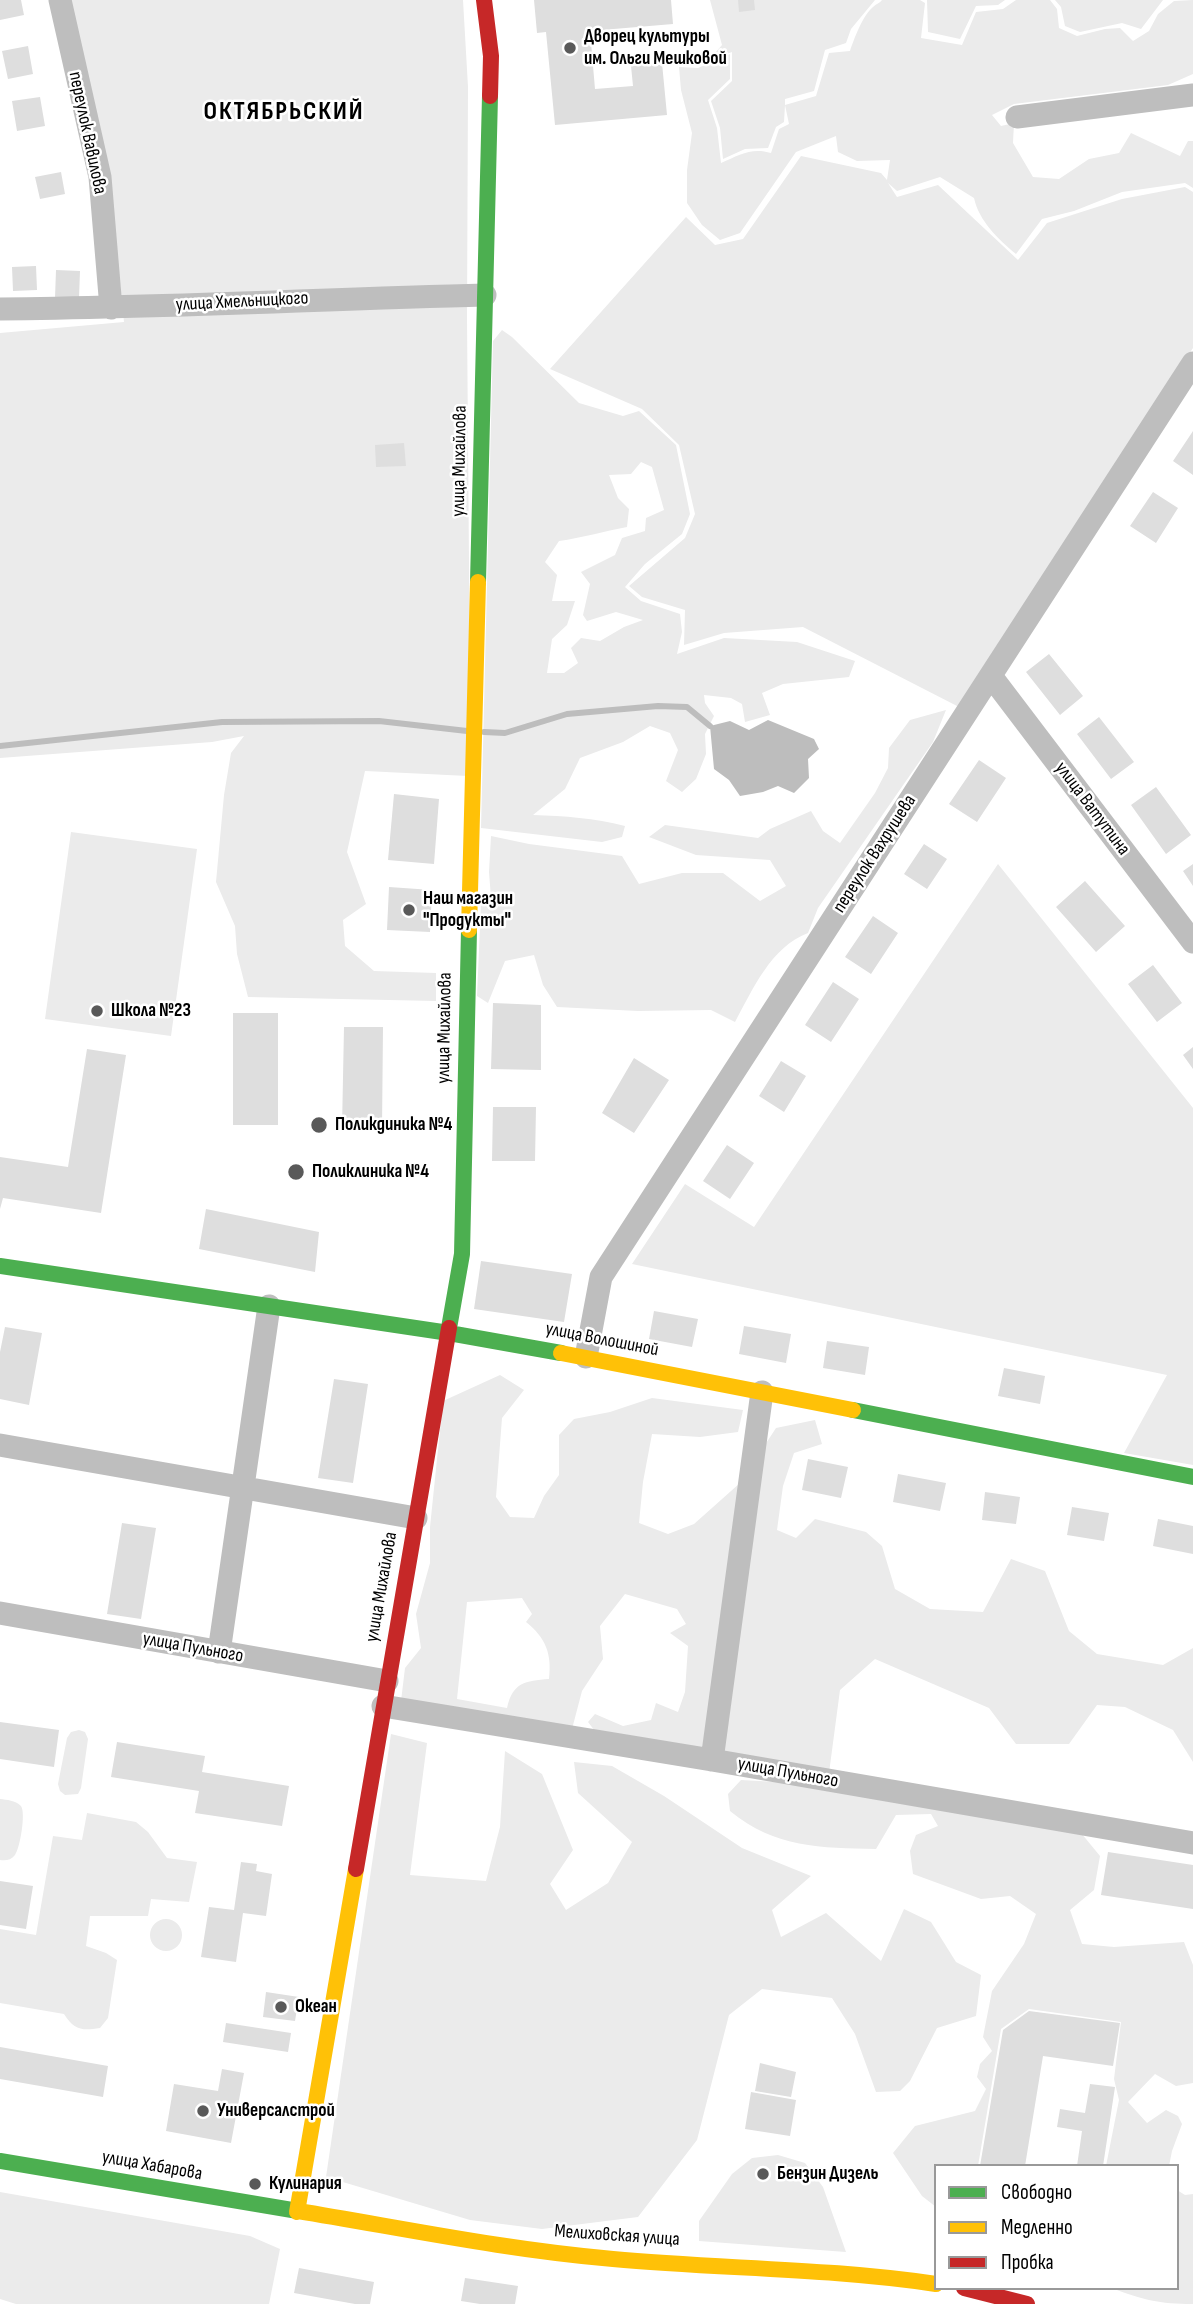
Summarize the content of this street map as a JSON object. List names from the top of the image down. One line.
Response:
{"streets":{"street":["переулок Вавилова","улица Хмельницкого","улица Михайлова","улица Ватутина","переулок Вахрушева","улица Волошиной","улица Пульного","улица Хабарова","Мелиховская улица"]},"crossings":[["переулок Вавилова","улица Хмельницкого"],["улица Хмельницкого","улица Михайлова"],["улица Михайлова","улица Волошиной"],["улица Михайлова","улица Пульного"],["улица Михайлова","улица Хабарова"],["улица Михайлова","Мелиховская улица"],["улица Ватутина","переулок Вахрушева"],["переулок Вахрушева","улица Волошиной"],["улица Хабарова","Мелиховская улица"]],"districts":["ОКТЯБРЬСКИЙ"],"places":["Дворец культуры им. Ольги Мешковой","Наш магазин \"Продукты\"","Школа №23","Поликдиника №4","Поликлиника №4","Океан","Универсалстрой","Бензин Дизель","Кулинария"],"legend":["Свободно","Медленно","Пробка"]}
